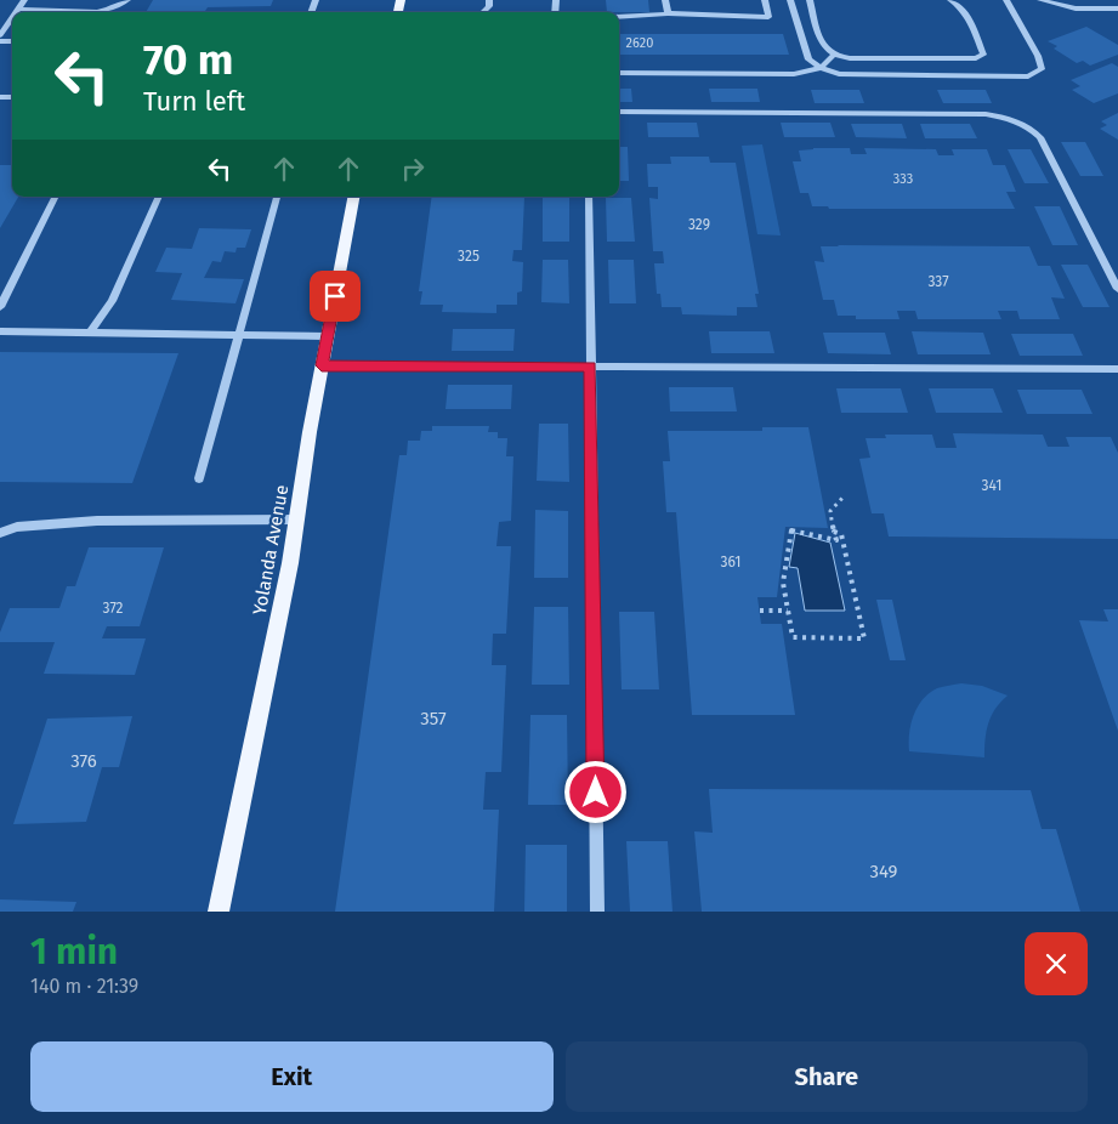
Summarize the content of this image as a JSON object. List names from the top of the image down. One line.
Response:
{"streets":{"main road":["Yolanda Avenue"]},"house_numbers":["2620","333","329","325","337","341","361","372","357","376","349"],"page":{"turn":["70 m","Turn left"],"heading":["1 min","140 m · 21:39"],"buttons":["Exit","Share"]}}
